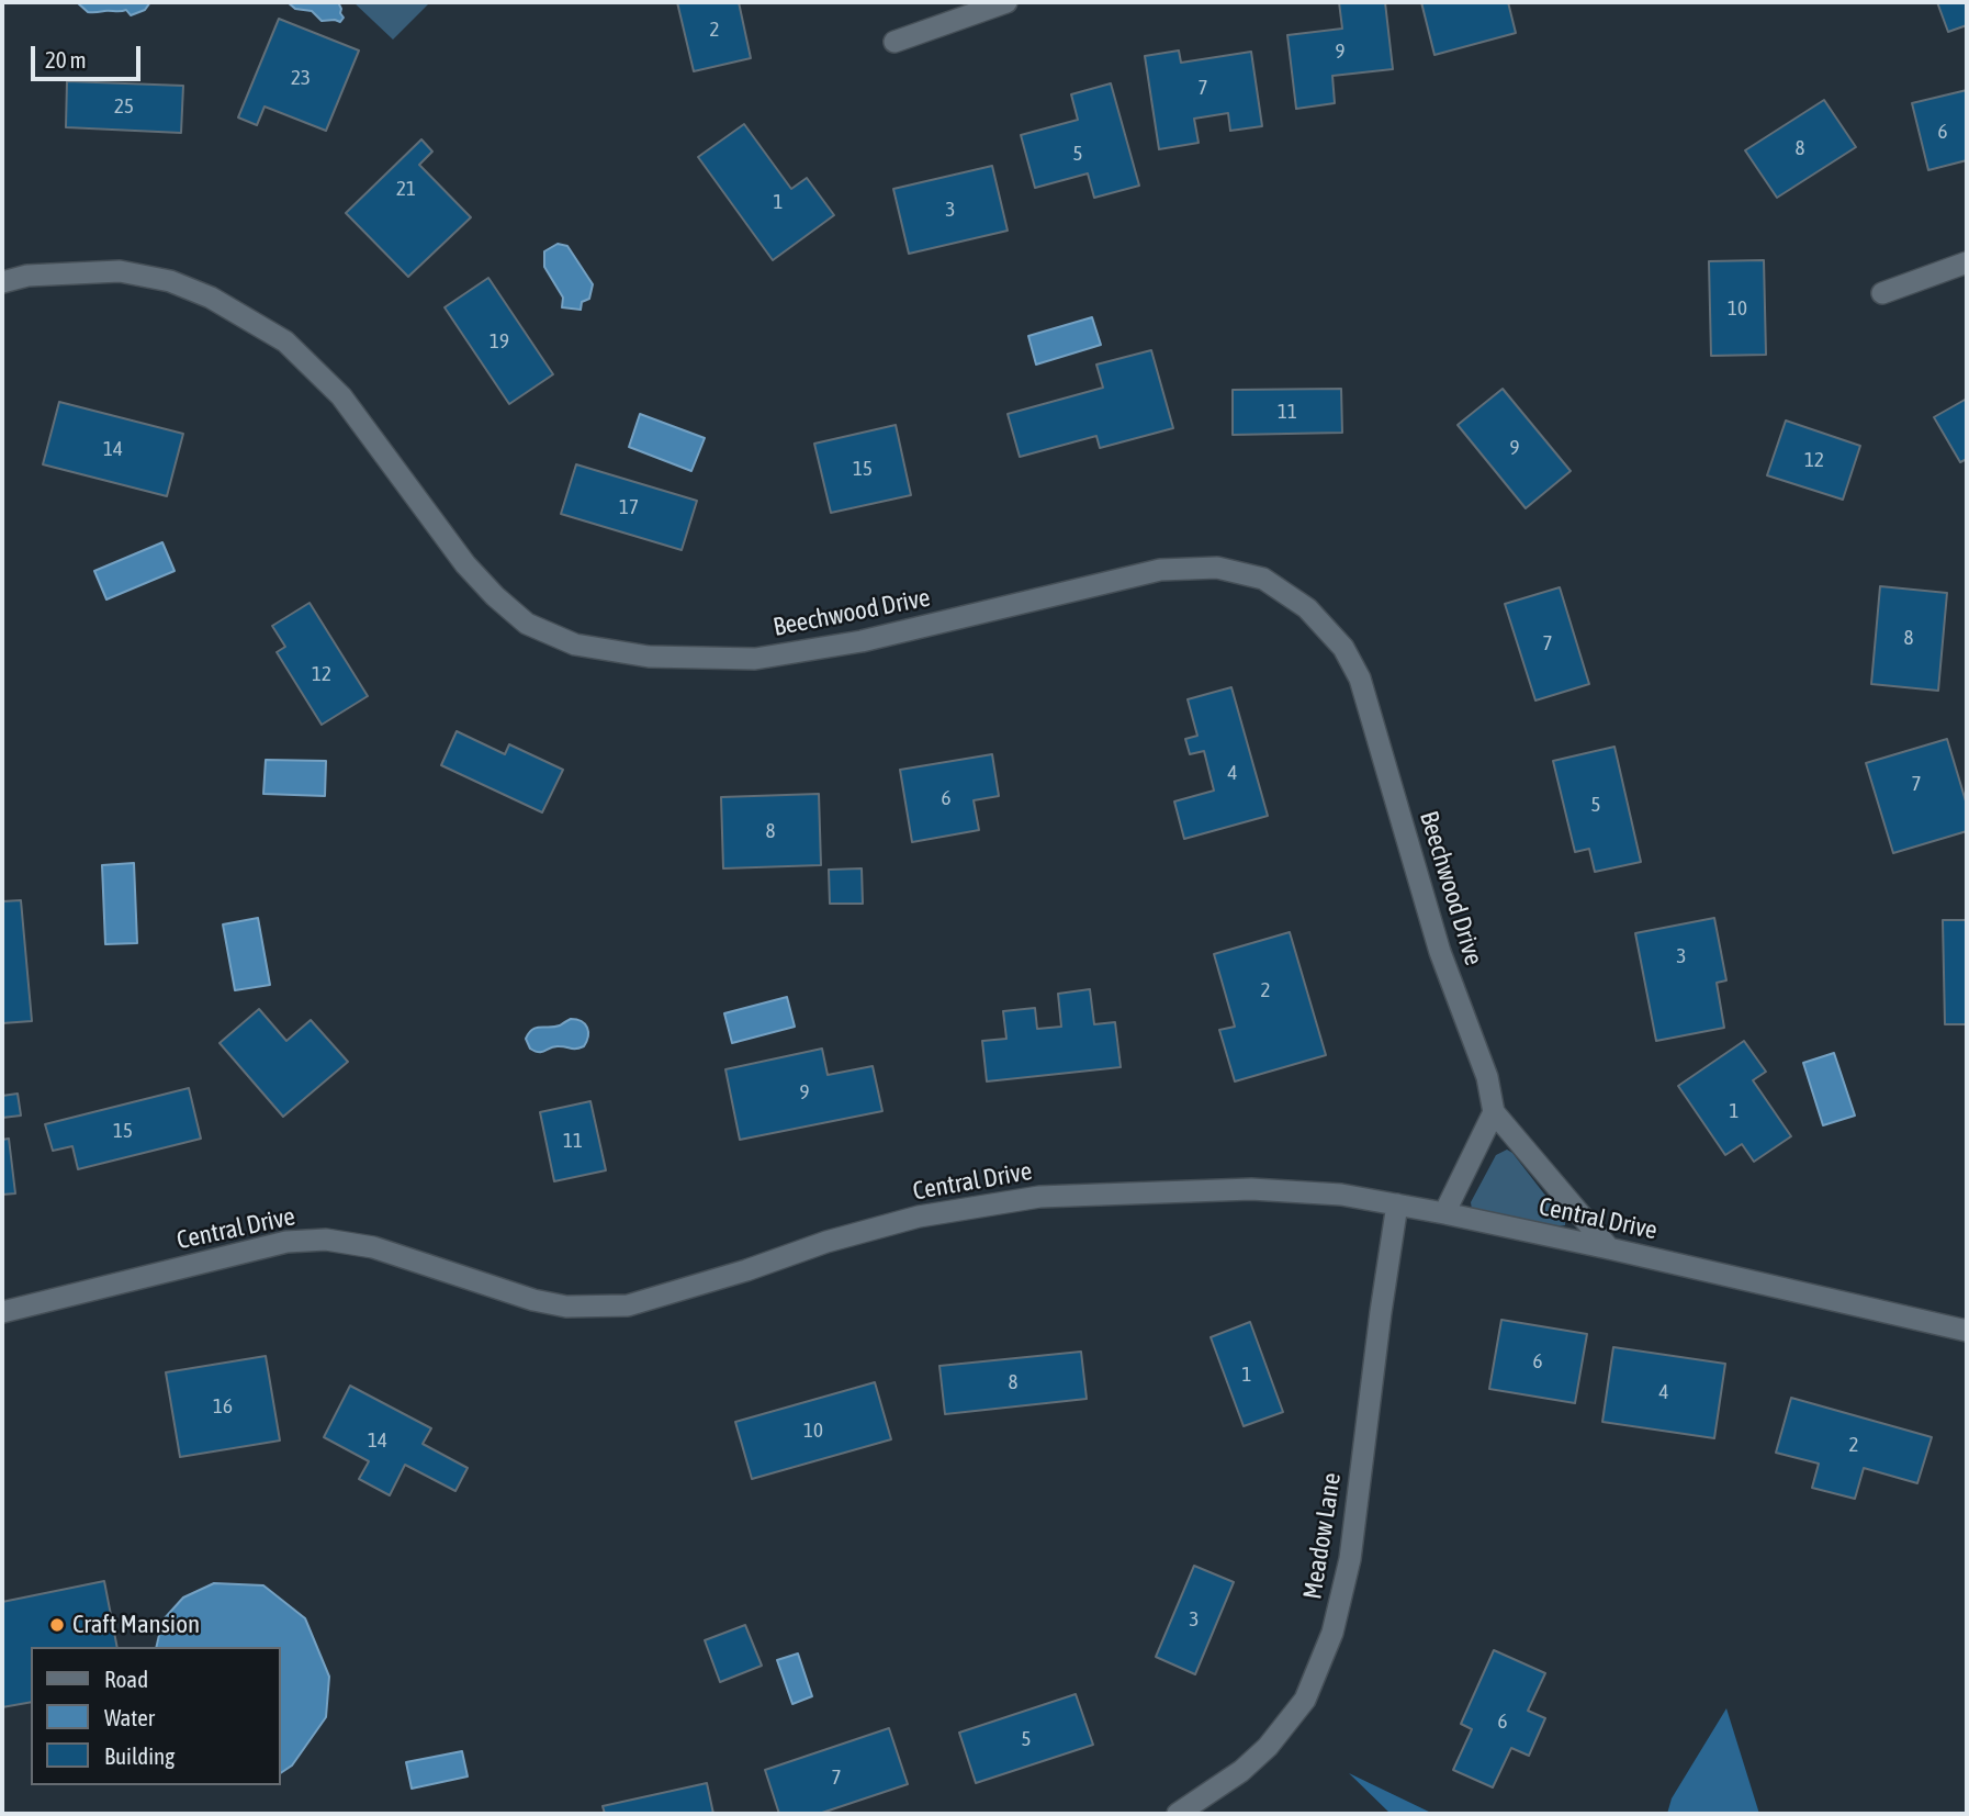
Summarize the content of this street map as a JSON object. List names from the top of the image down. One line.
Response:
{"streets":{"street":["Beechwood Drive","Central Drive","Meadow Lane"]},"crossings":[["Beechwood Drive","Central Drive"],["Central Drive","Meadow Lane"]],"places":["Craft Mansion"],"house_numbers":["2","9","23","7","25","6","8","5","21","1","3","10","19","11","9","14","12","15","17","8","7","12","4","7","6","5","8","3","2","9","1","15","11","6","1","8","4","16","10","14","2","3","6","5","7"],"legend":["Road","Water","Building"],"scale_bar":"20 m"}
